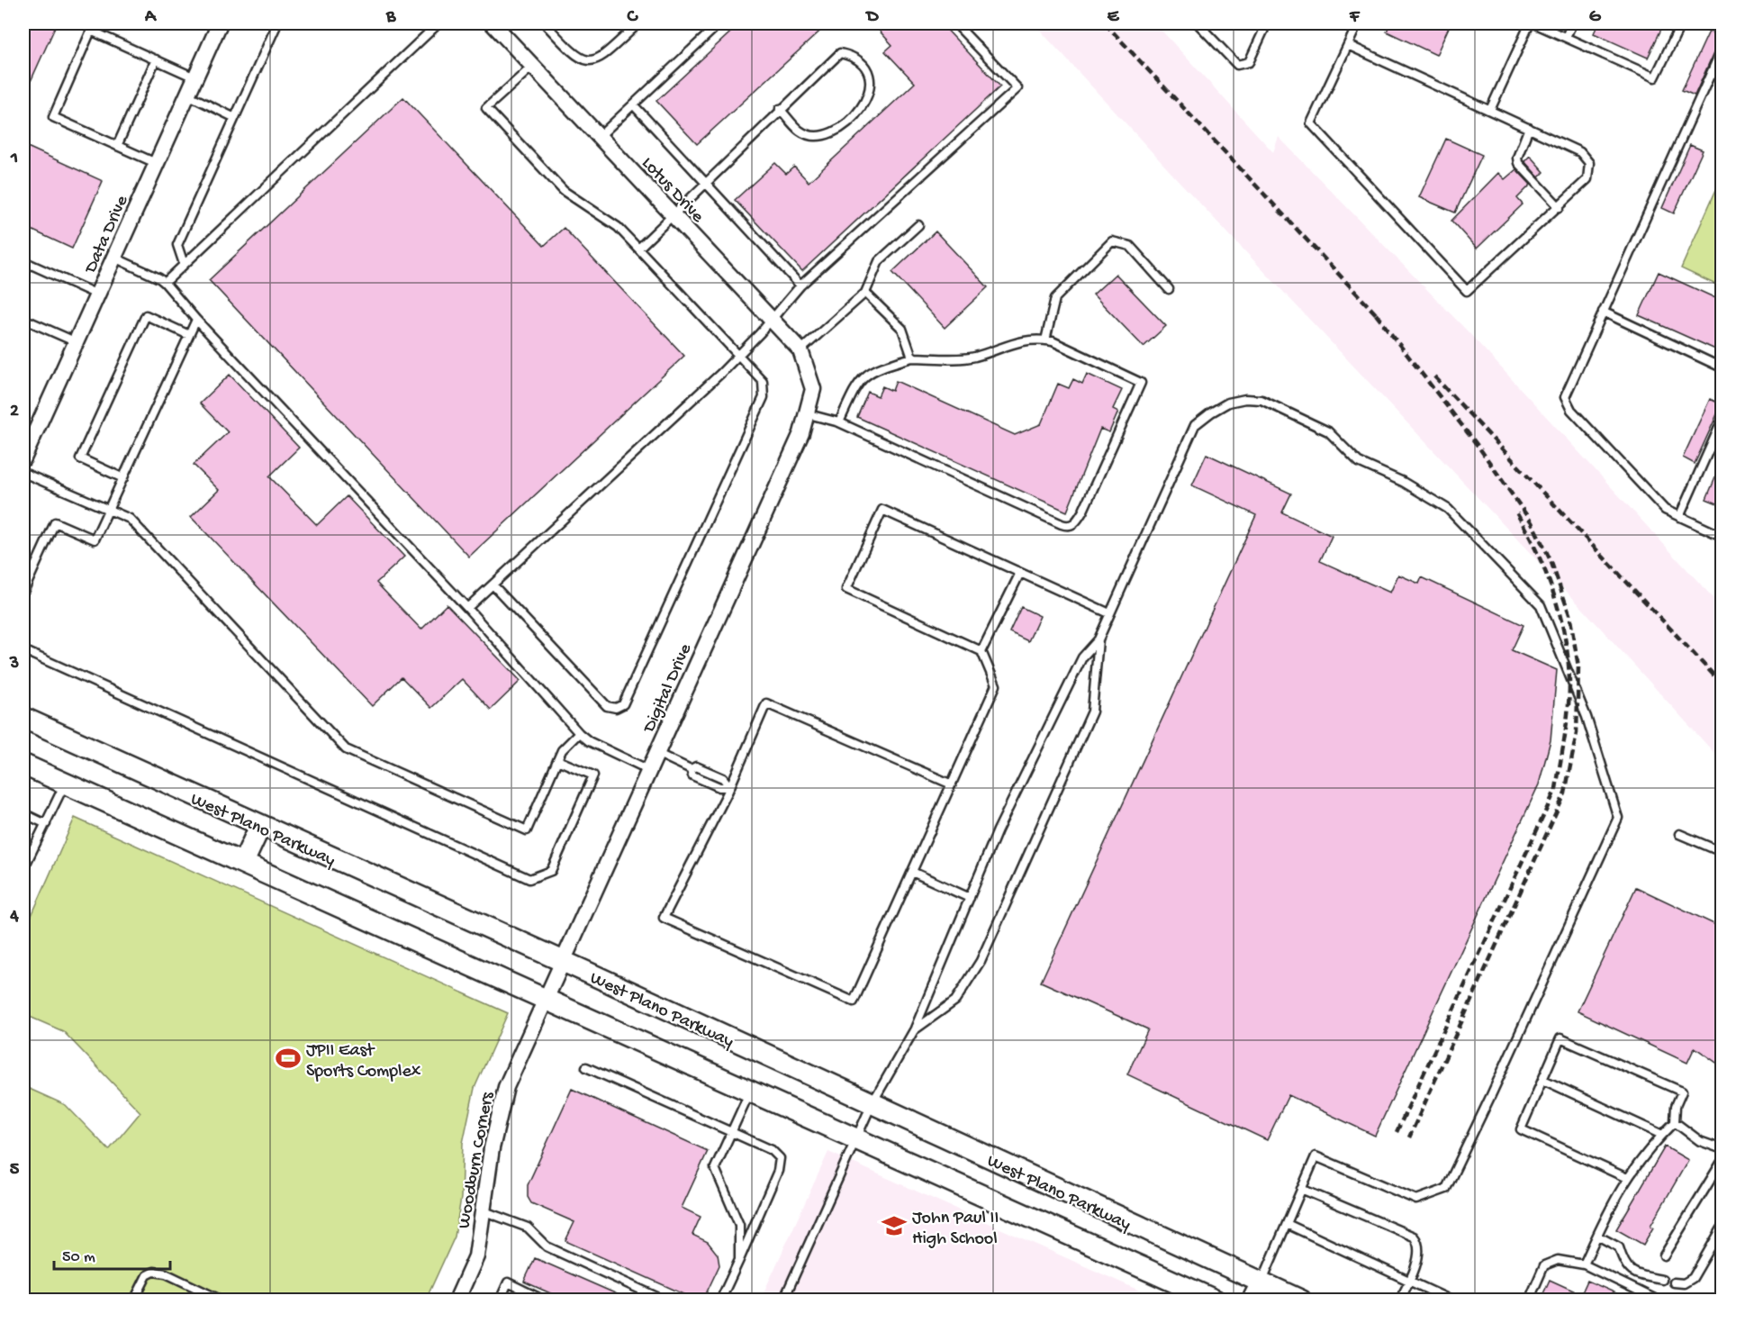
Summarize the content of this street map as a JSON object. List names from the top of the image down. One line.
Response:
{"streets":{"main road":["West Plano Parkway"],"street":["Lotus Drive","Data Drive","Digital Drive","Woodburn Corners"]},"crossings":[["Lotus Drive","Digital Drive"],["Digital Drive","West Plano Parkway"],["Digital Drive","Woodburn Corners"],["West Plano Parkway","Woodburn Corners"]],"places":{"sports":["JPII East Sports Complex"],"school or university":["John Paul II High School"]},"scale_bar":"50 m","grid":{"columns":["A","B","C","D","E","F","G"],"rows":["1","2","3","4","5"]}}
